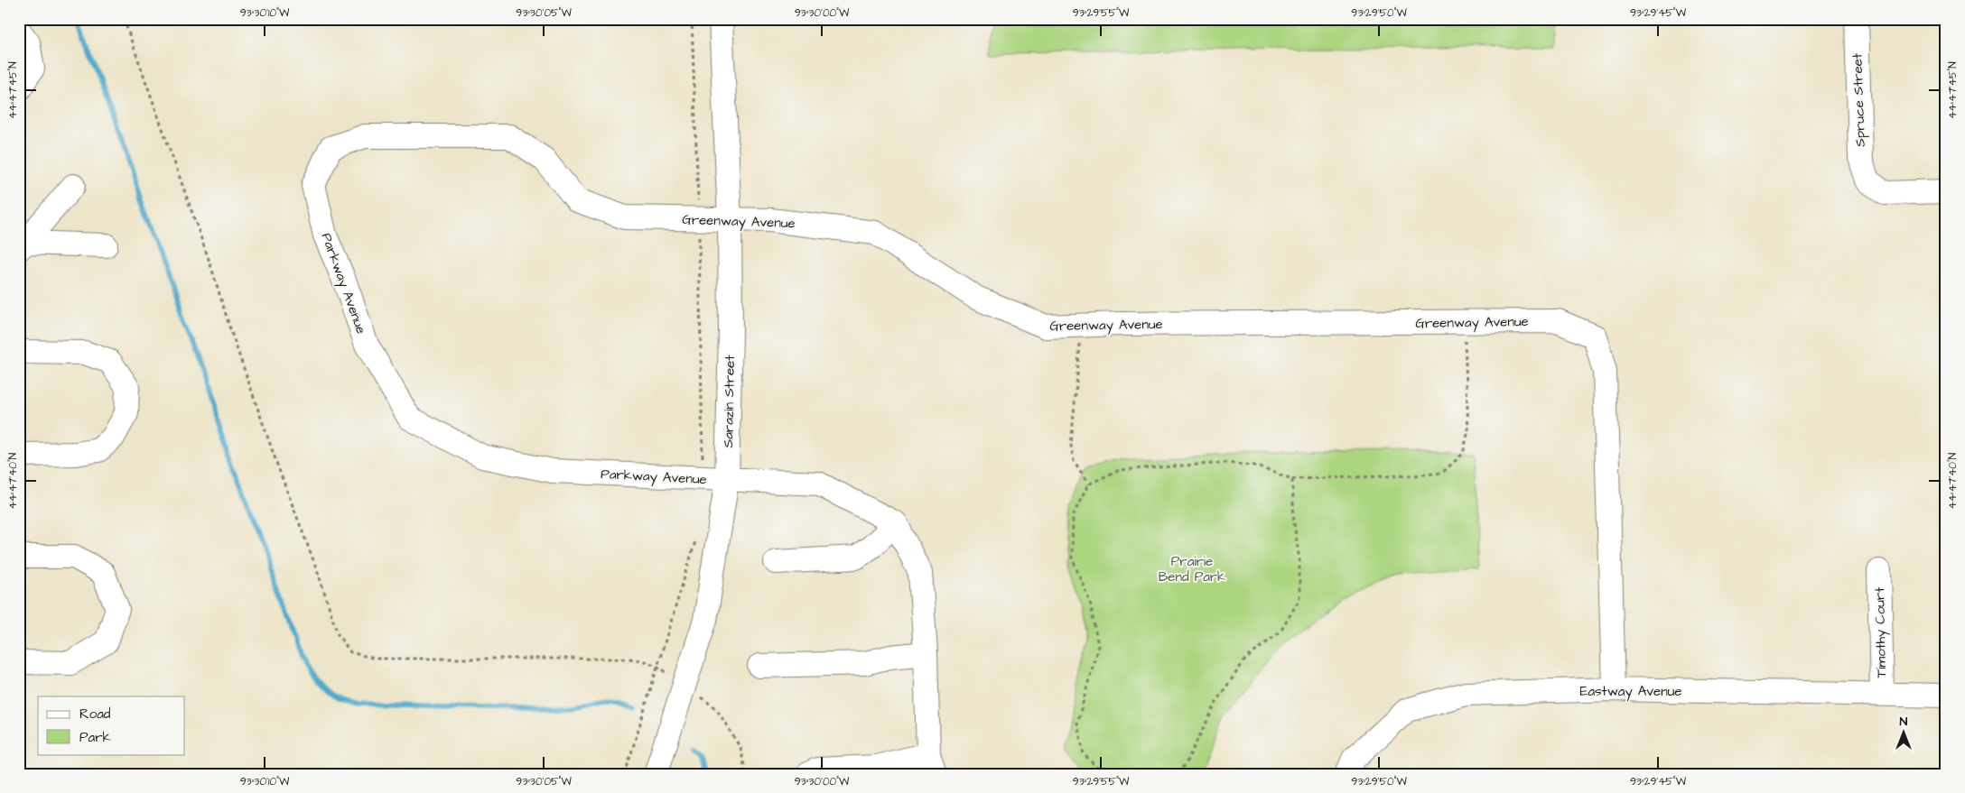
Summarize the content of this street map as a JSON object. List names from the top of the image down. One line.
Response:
{"streets":{"street":["Spruce Street","Greenway Avenue","Parkway Avenue","Sarazin Street","Timothy Court","Eastway Avenue"]},"crossings":[["Greenway Avenue","Parkway Avenue"],["Greenway Avenue","Sarazin Street"],["Greenway Avenue","Eastway Avenue"],["Parkway Avenue","Sarazin Street"],["Timothy Court","Eastway Avenue"]],"parks":["Prairie Bend Park"],"legend":["Road","Park"],"north":"top","coordinates":["93°30'10\"W","93°30'05\"W","93°30'00\"W","93°29'55\"W","93°29'50\"W","93°29'45\"W","44°47'45\"N","44°47'40\"N"]}
